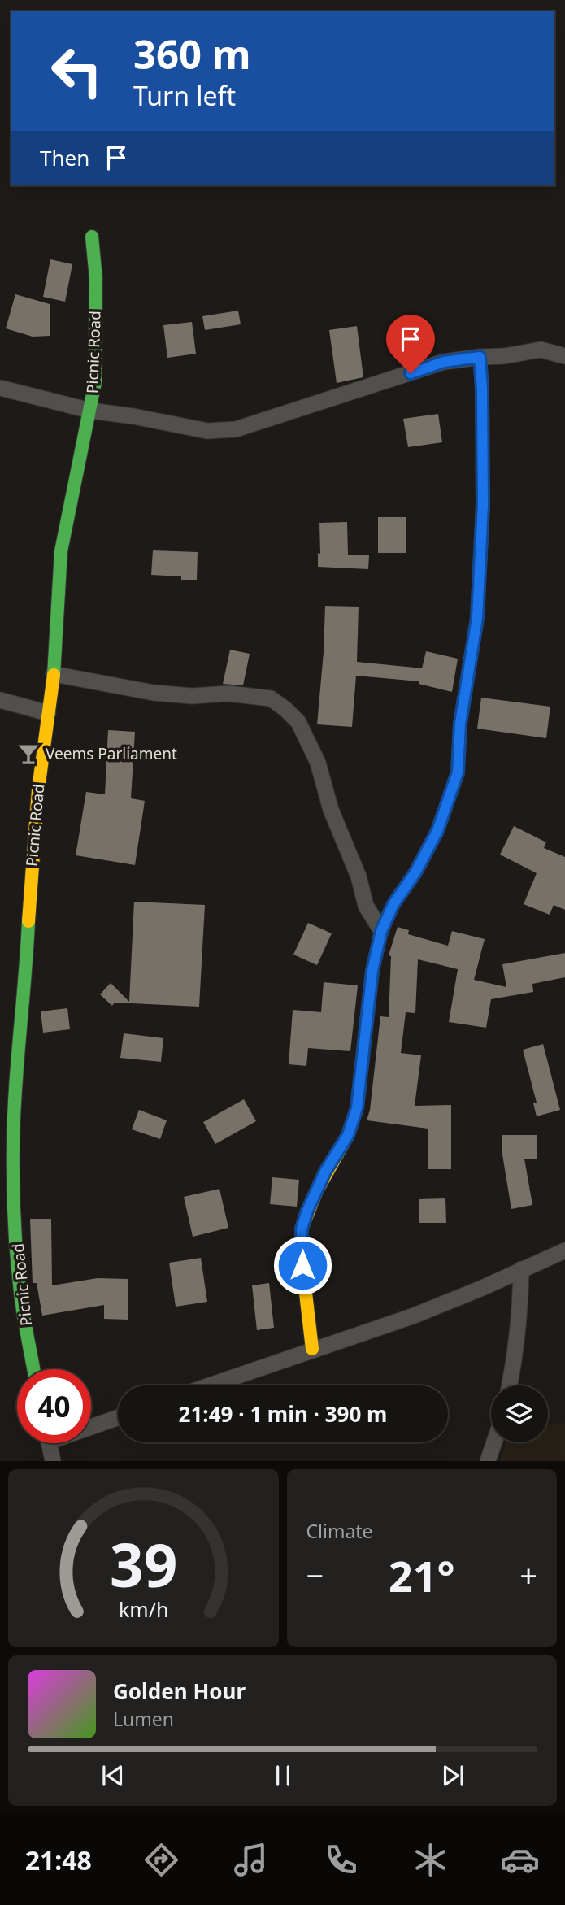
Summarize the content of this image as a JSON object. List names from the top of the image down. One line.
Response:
{"streets":{"street":["Picnic Road"]},"places":{"bar":["Veems Parliament"]},"page":{"turn":["360 m","Turn left"],"then":"Then","limit":"40","trip":"21:49 · 1 min · 390 m","tile":"Climate","heat":["−","21°","+"],"song":["Golden Hour","Lumen"],"tabs":"21:48","gauge":["39","km/h"]}}
